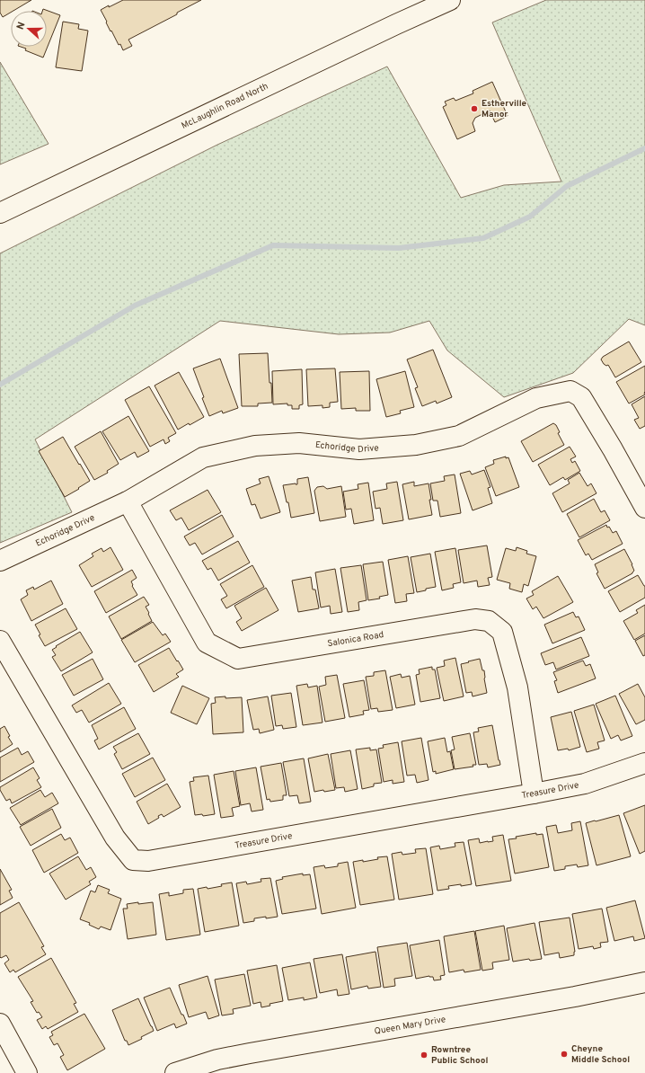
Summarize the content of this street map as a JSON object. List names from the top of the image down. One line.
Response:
{"streets":{"street":["McLaughlin Road North","Echoridge Drive","Salonica Road","Treasure Drive","Queen Mary Drive"]},"crossings":[["Echoridge Drive","Salonica Road"],["Salonica Road","Treasure Drive"]],"places":["Estherville Manor","Cheyne Middle School","Rowntree Public School"],"north":"left"}
